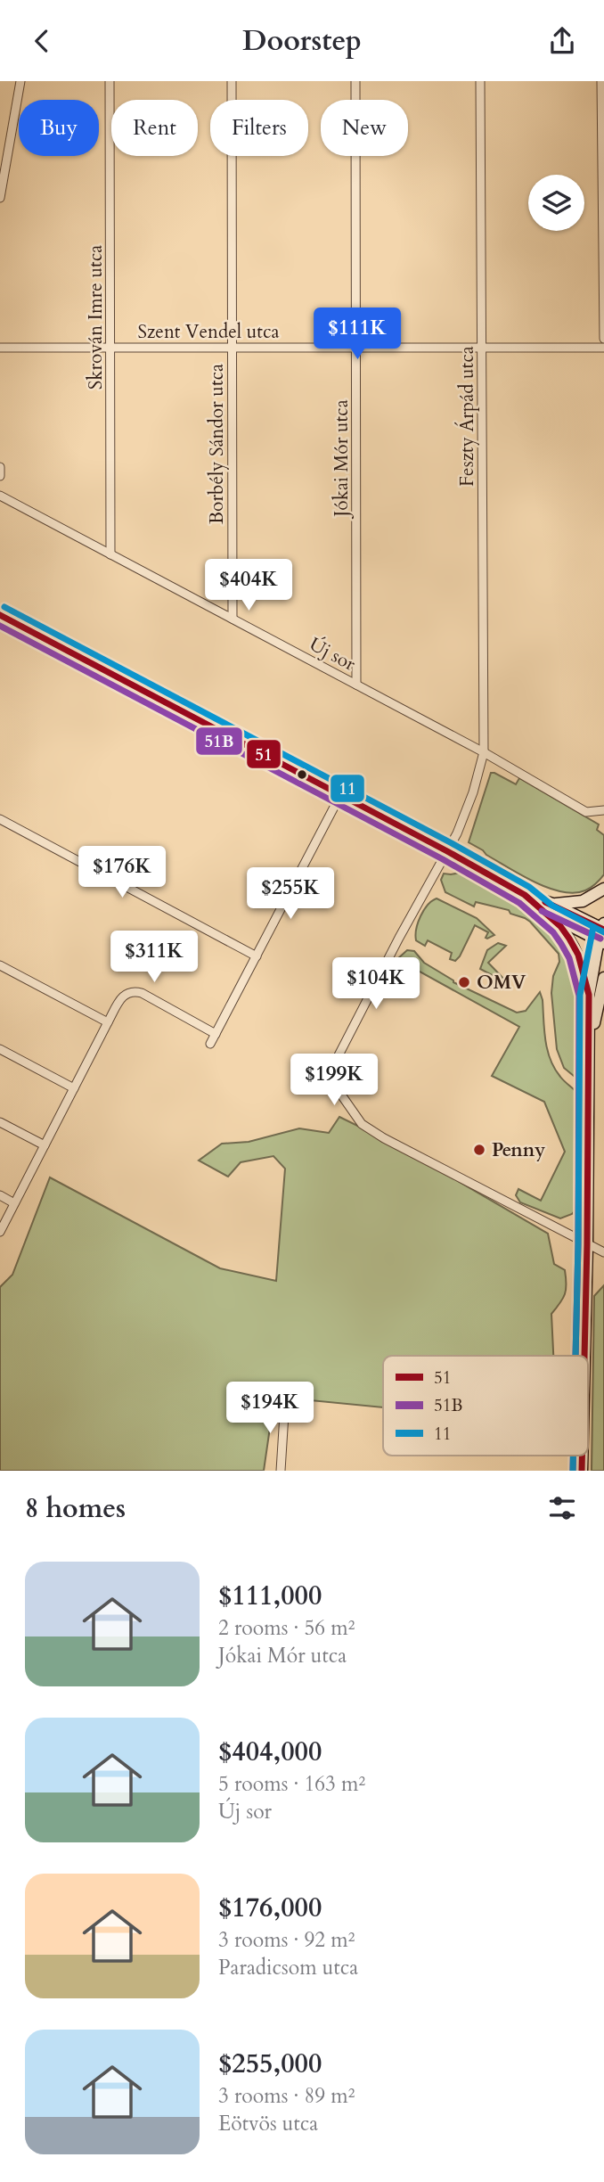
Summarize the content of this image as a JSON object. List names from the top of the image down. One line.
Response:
{"streets":{"street":["Skrován Imre utca","Szent Vendel utca","Feszty Árpád utca","Borbély Sándor utca","Jókai Mór utca","Új sor"]},"crossings":[["Skrován Imre utca","Szent Vendel utca"],["Skrován Imre utca","Új sor"],["Szent Vendel utca","Feszty Árpád utca"],["Szent Vendel utca","Borbély Sándor utca"],["Szent Vendel utca","Jókai Mór utca"],["Feszty Árpád utca","Új sor"],["Borbély Sándor utca","Új sor"],["Jókai Mór utca","Új sor"]],"places":["OMV","Penny"],"lines":["transit line 11","transit line 51","transit line 51B"],"legend":["51","51B","11"],"page":{"header":"Doorstep","chip":["Buy","Rent","Filters","New"],"price":["$111K","$404K","$176K","$255K","$311K","$104K","$199K","$194K"],"heading":"8 homes","list":[{"name":"$111,000","note":"2 rooms · 56 m² · Jókai Mór utca"},{"name":"$404,000","note":"5 rooms · 163 m² · Új sor"},{"name":"$176,000","note":"3 rooms · 92 m² · Paradicsom utca"},{"name":"$255,000","note":"3 rooms · 89 m² · Eötvös utca"}]}}
